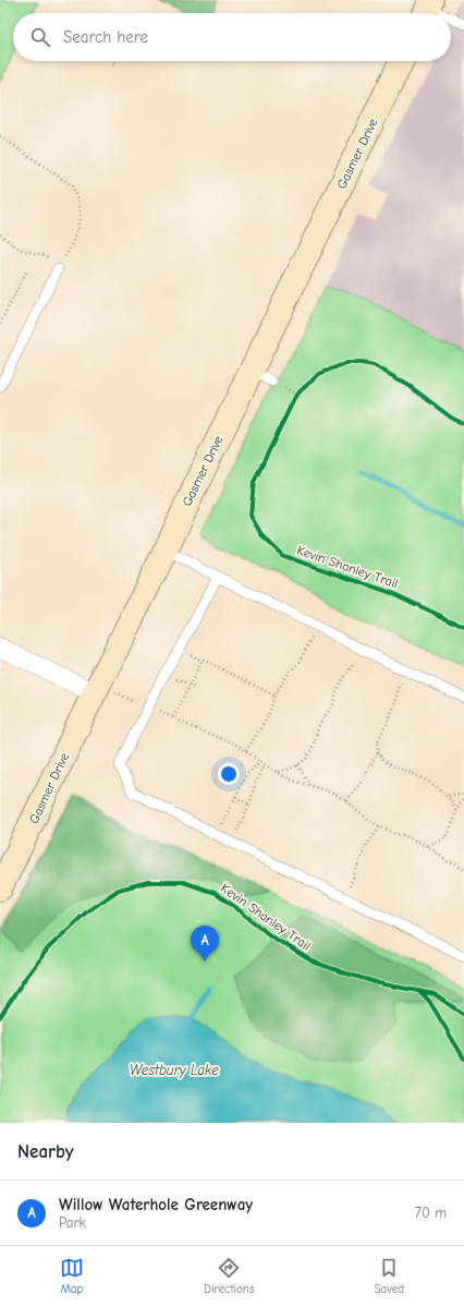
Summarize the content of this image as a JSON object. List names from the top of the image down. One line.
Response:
{"streets":{"street":["Gasmer Drive"],"cycle path":["Kevin Shanley Trail"]},"water":["Westbury Lake"],"page":{"search":"Search here","pins":"A","heading":"Nearby","list":[{"mark":"A","name":"Willow Waterhole Greenway","note":"Park","value":"70 m"}],"nav":["Map","Directions","Saved"]}}
